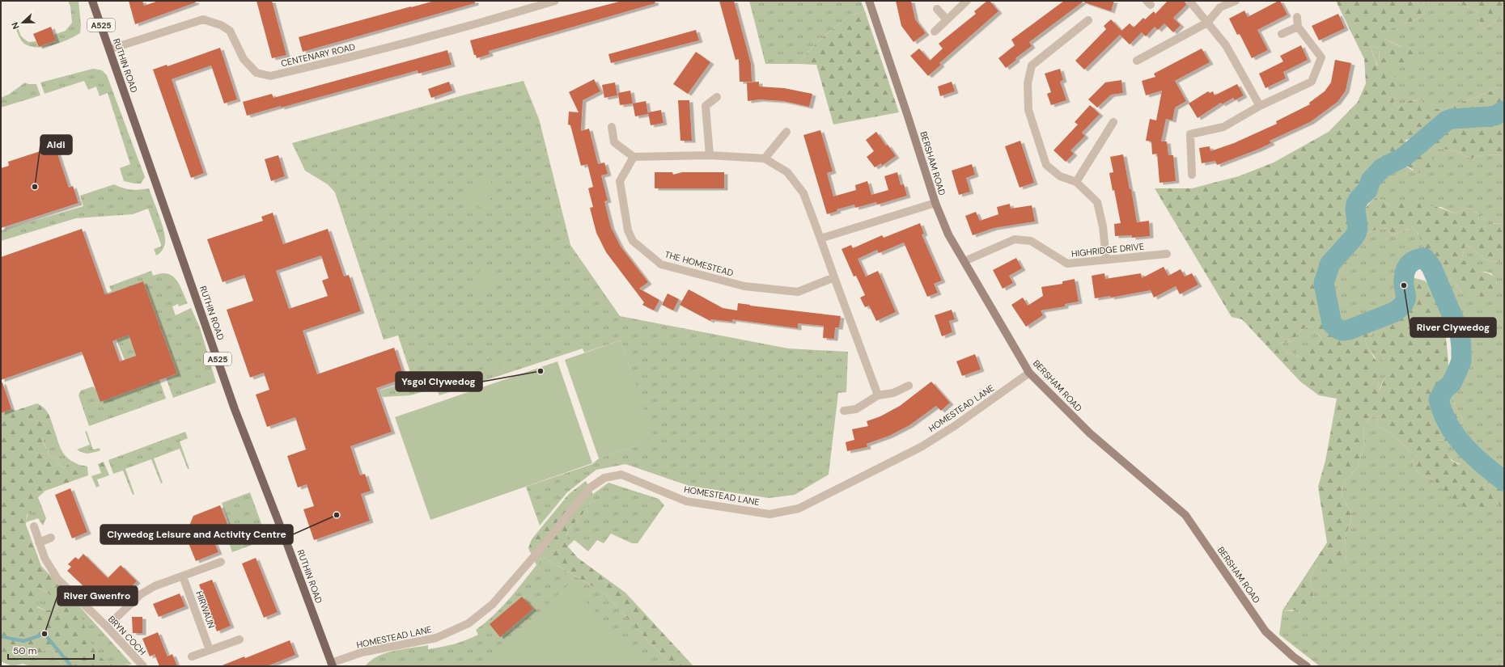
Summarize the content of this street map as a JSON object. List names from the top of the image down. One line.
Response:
{"streets":{"main road":["A525","RUTHIN ROAD","BERSHAM ROAD"],"street":["CENTENARY ROAD","HIGHRIDGE DRIVE","THE HOMESTEAD","HOMESTEAD LANE","HIRWAUN","BRYN COCH"]},"crossings":[["CENTENARY ROAD","RUTHIN ROAD"],["RUTHIN ROAD","HOMESTEAD LANE"],["BERSHAM ROAD","HIGHRIDGE DRIVE"],["BERSHAM ROAD","HOMESTEAD LANE"]],"places":["Aldi","River Clywedog","Ysgol Clywedog","Clywedog Leisure and Activity Centre","River Gwenfro"],"scale_bar":"50 m","north":"left"}
